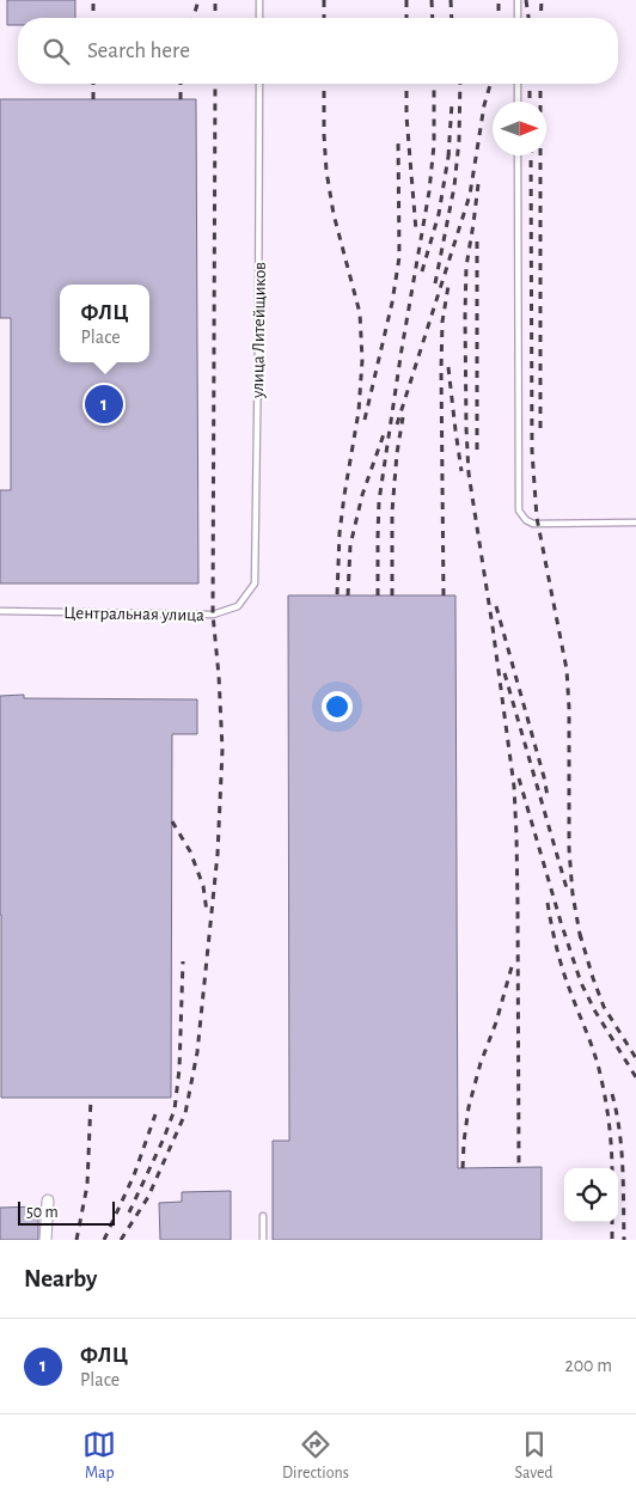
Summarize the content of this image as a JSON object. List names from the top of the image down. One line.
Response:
{"streets":{"lane":["улица Литейщиков","Центральная улица"]},"crossings":[["улица Литейщиков","Центральная улица"]],"scale_bar":"50 m","north":"right","page":{"search":"Search here","popup":["ФЛЦ","Place"],"pins":"1","scale":"50 m","heading":"Nearby","list":[{"mark":"1","name":"ФЛЦ","note":"Place","value":"200 m"}],"nav":["Map","Directions","Saved"]}}
